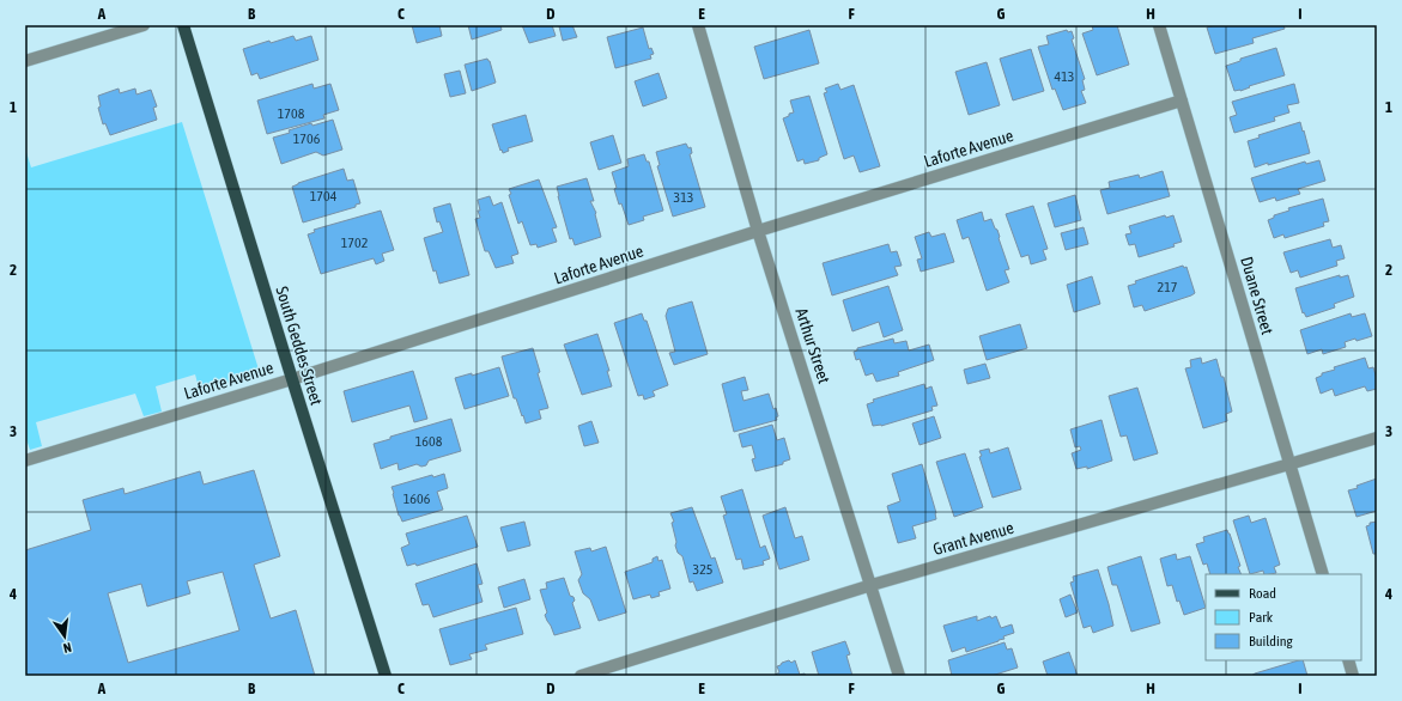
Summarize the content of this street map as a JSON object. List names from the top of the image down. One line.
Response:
{"streets":{"main road":["South Geddes Street"],"street":["Laforte Avenue","Duane Street","Arthur Street","Grant Avenue"]},"crossings":[["Laforte Avenue","Duane Street"],["Laforte Avenue","South Geddes Street"],["Laforte Avenue","Arthur Street"],["Duane Street","Grant Avenue"],["Arthur Street","Grant Avenue"]],"house_numbers":["413","1708","1706","1704","313","1702","217","1608","1606","325"],"legend":["Road","Park","Building"],"north":"bottom","grid":{"columns":["A","B","C","D","E","F","G","H","I"],"rows":["1","2","3","4"]}}
